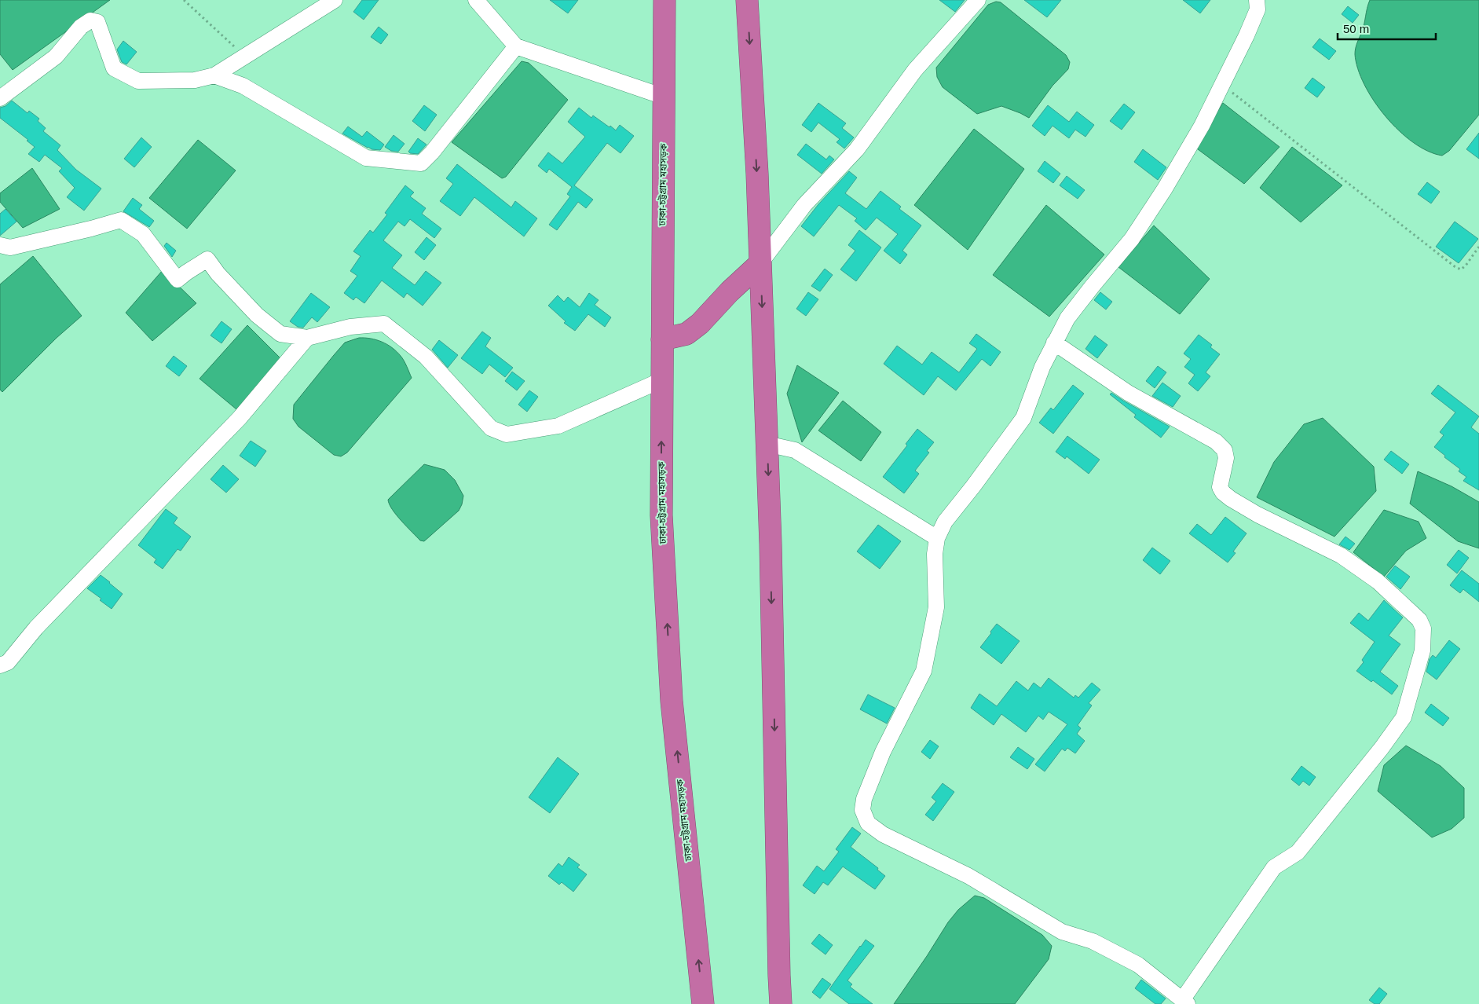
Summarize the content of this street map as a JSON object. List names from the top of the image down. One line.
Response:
{"streets":{"highway":["ঢাকা-চট্টগ্রাম মহাসড়ক"]},"scale_bar":"50 m"}
